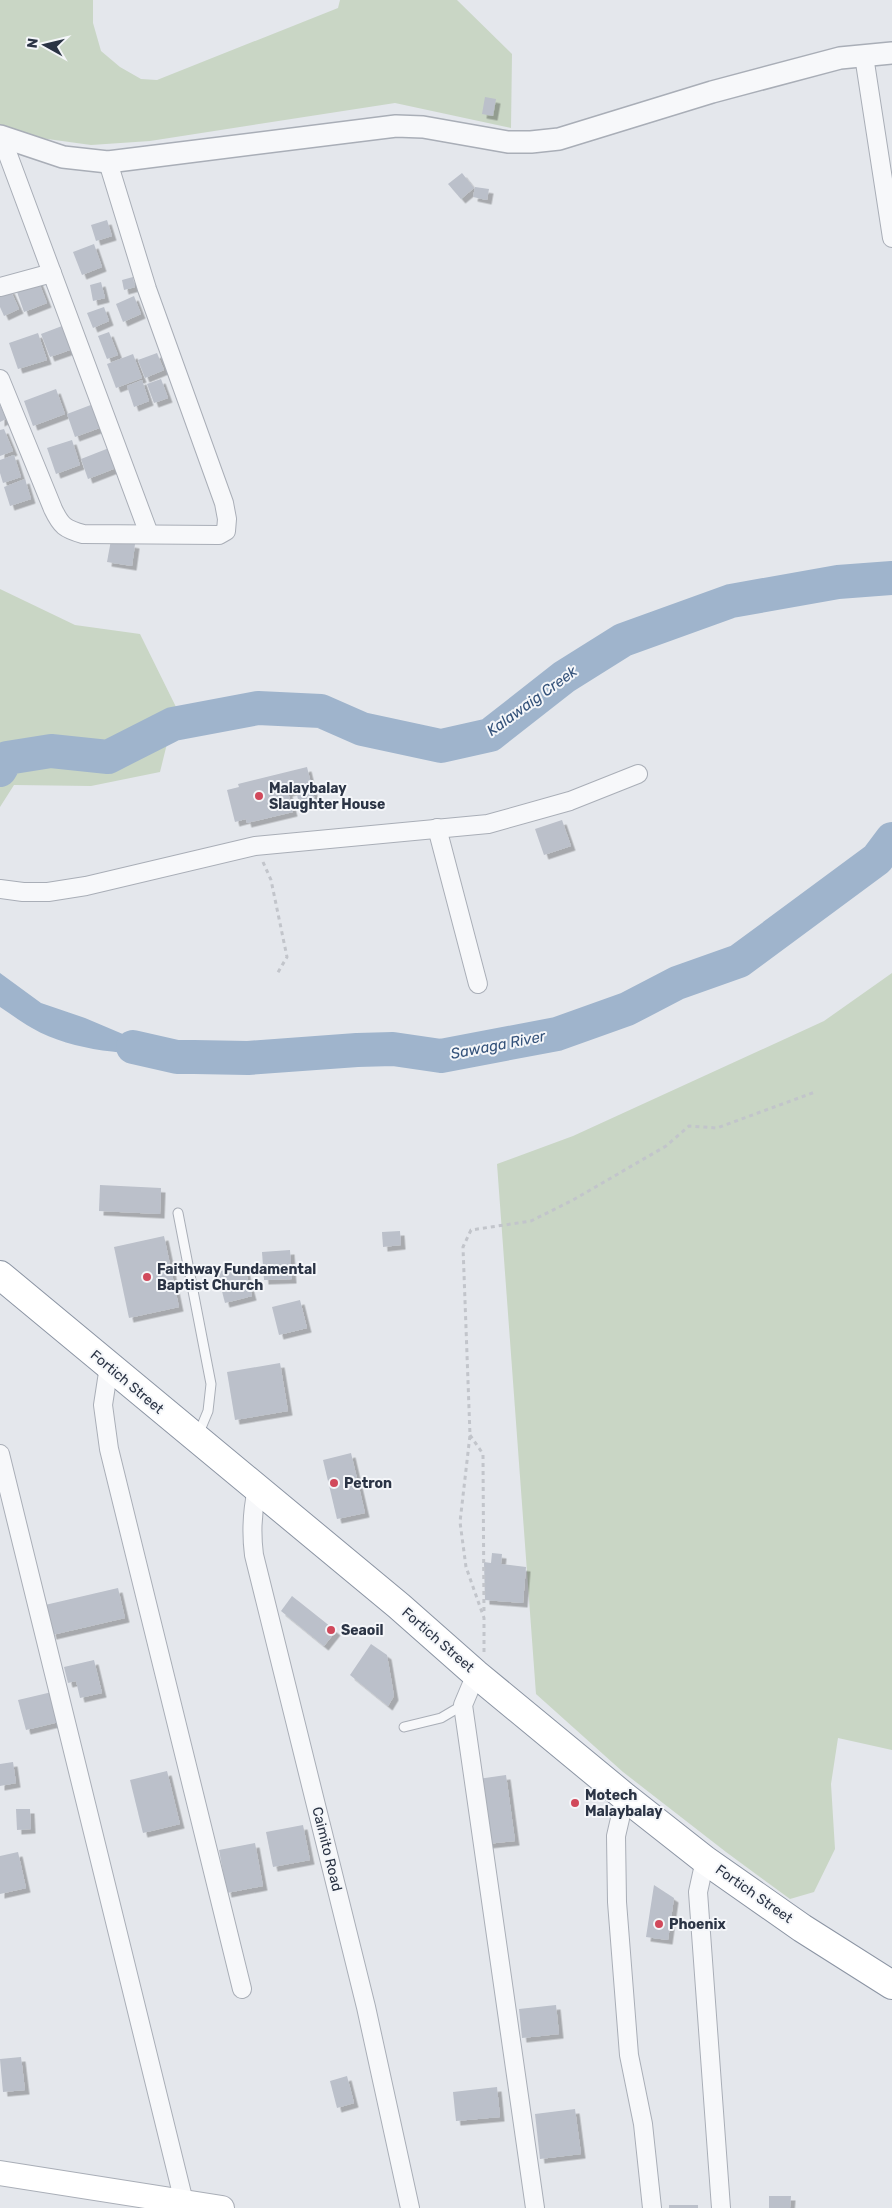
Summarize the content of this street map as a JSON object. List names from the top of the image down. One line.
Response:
{"streets":{"highway":["Fortich Street"],"street":["Caimito Road"]},"crossings":[["Fortich Street","Caimito Road"]],"water":["Kalawaig Creek","Sawaga River"],"places":["Malaybalay Slaughter House","Faithway Fundamental Baptist Church","Petron","Seaoil","Motech Malaybalay","Phoenix"],"north":"left"}
